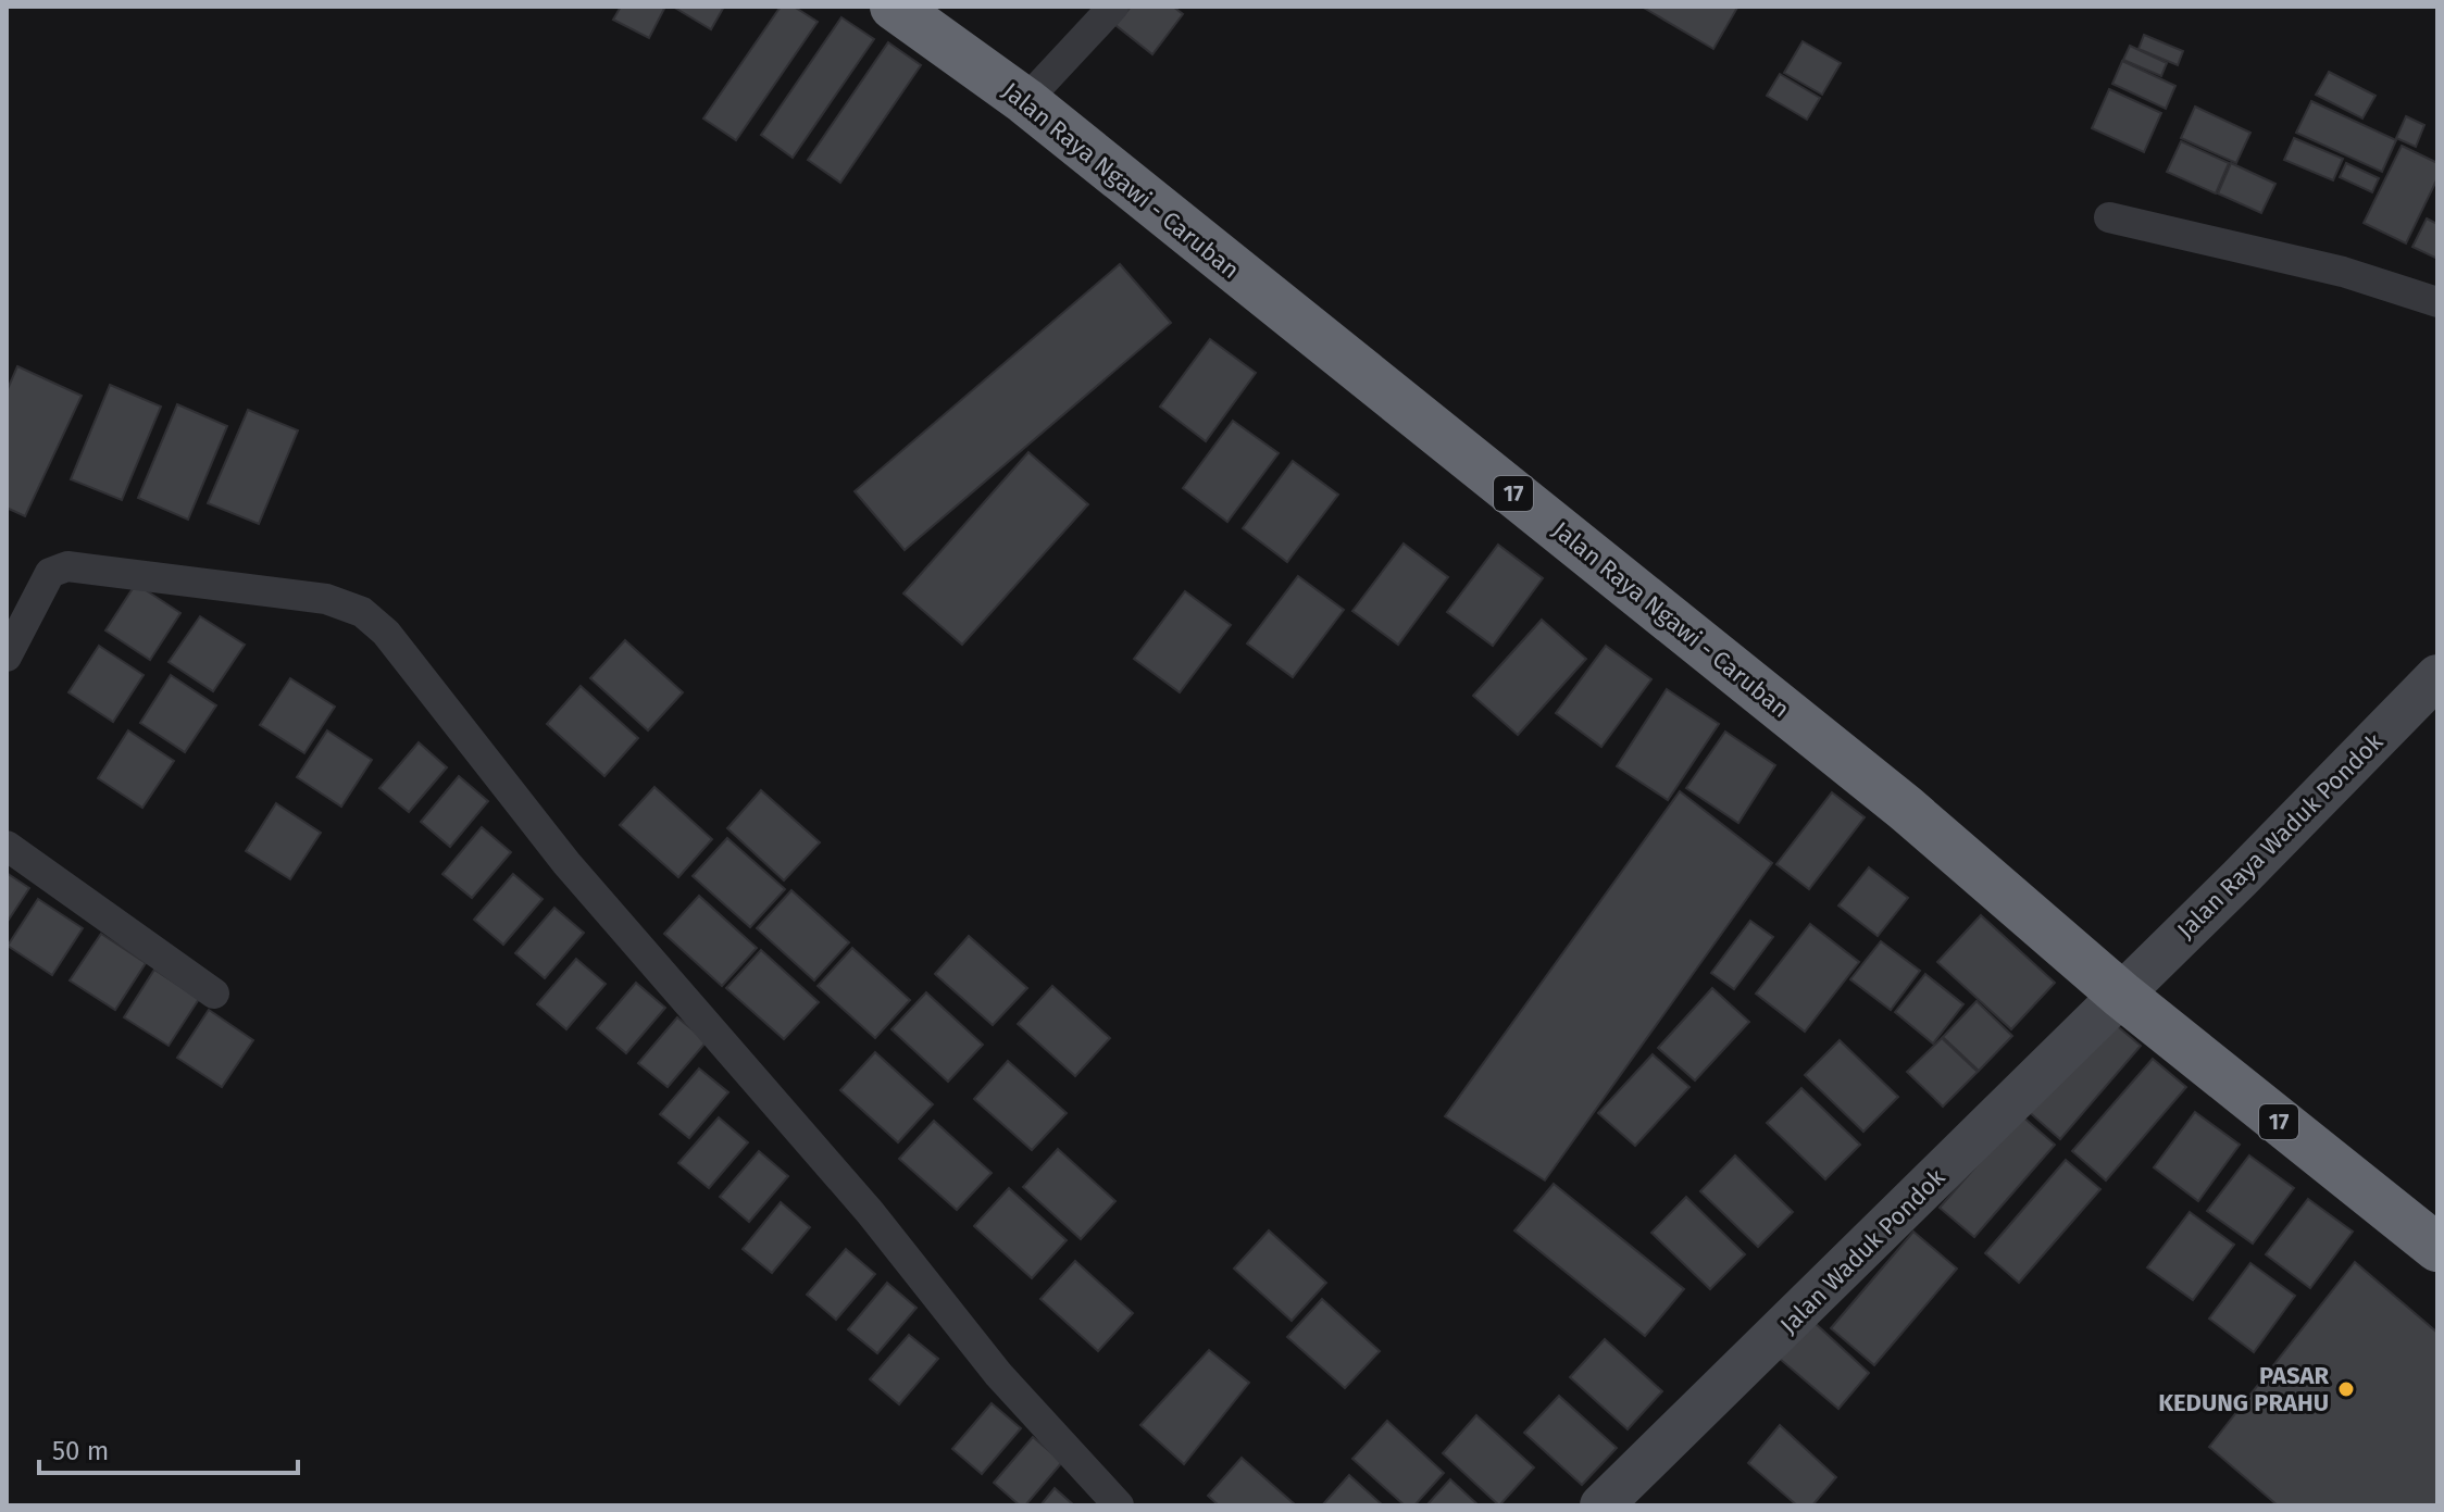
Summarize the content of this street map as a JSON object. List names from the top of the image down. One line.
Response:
{"streets":{"highway":["Jalan Raya Ngawi - Caruban","17"],"street":["Jalan Raya Waduk Pondok","Jalan Waduk Pondok"]},"crossings":[["Jalan Raya Ngawi - Caruban","Jalan Raya Waduk Pondok"],["Jalan Raya Ngawi - Caruban","Jalan Waduk Pondok"],["Jalan Raya Waduk Pondok","Jalan Waduk Pondok"]],"places":["PASAR KEDUNG PRAHU"],"scale_bar":"50 m"}
